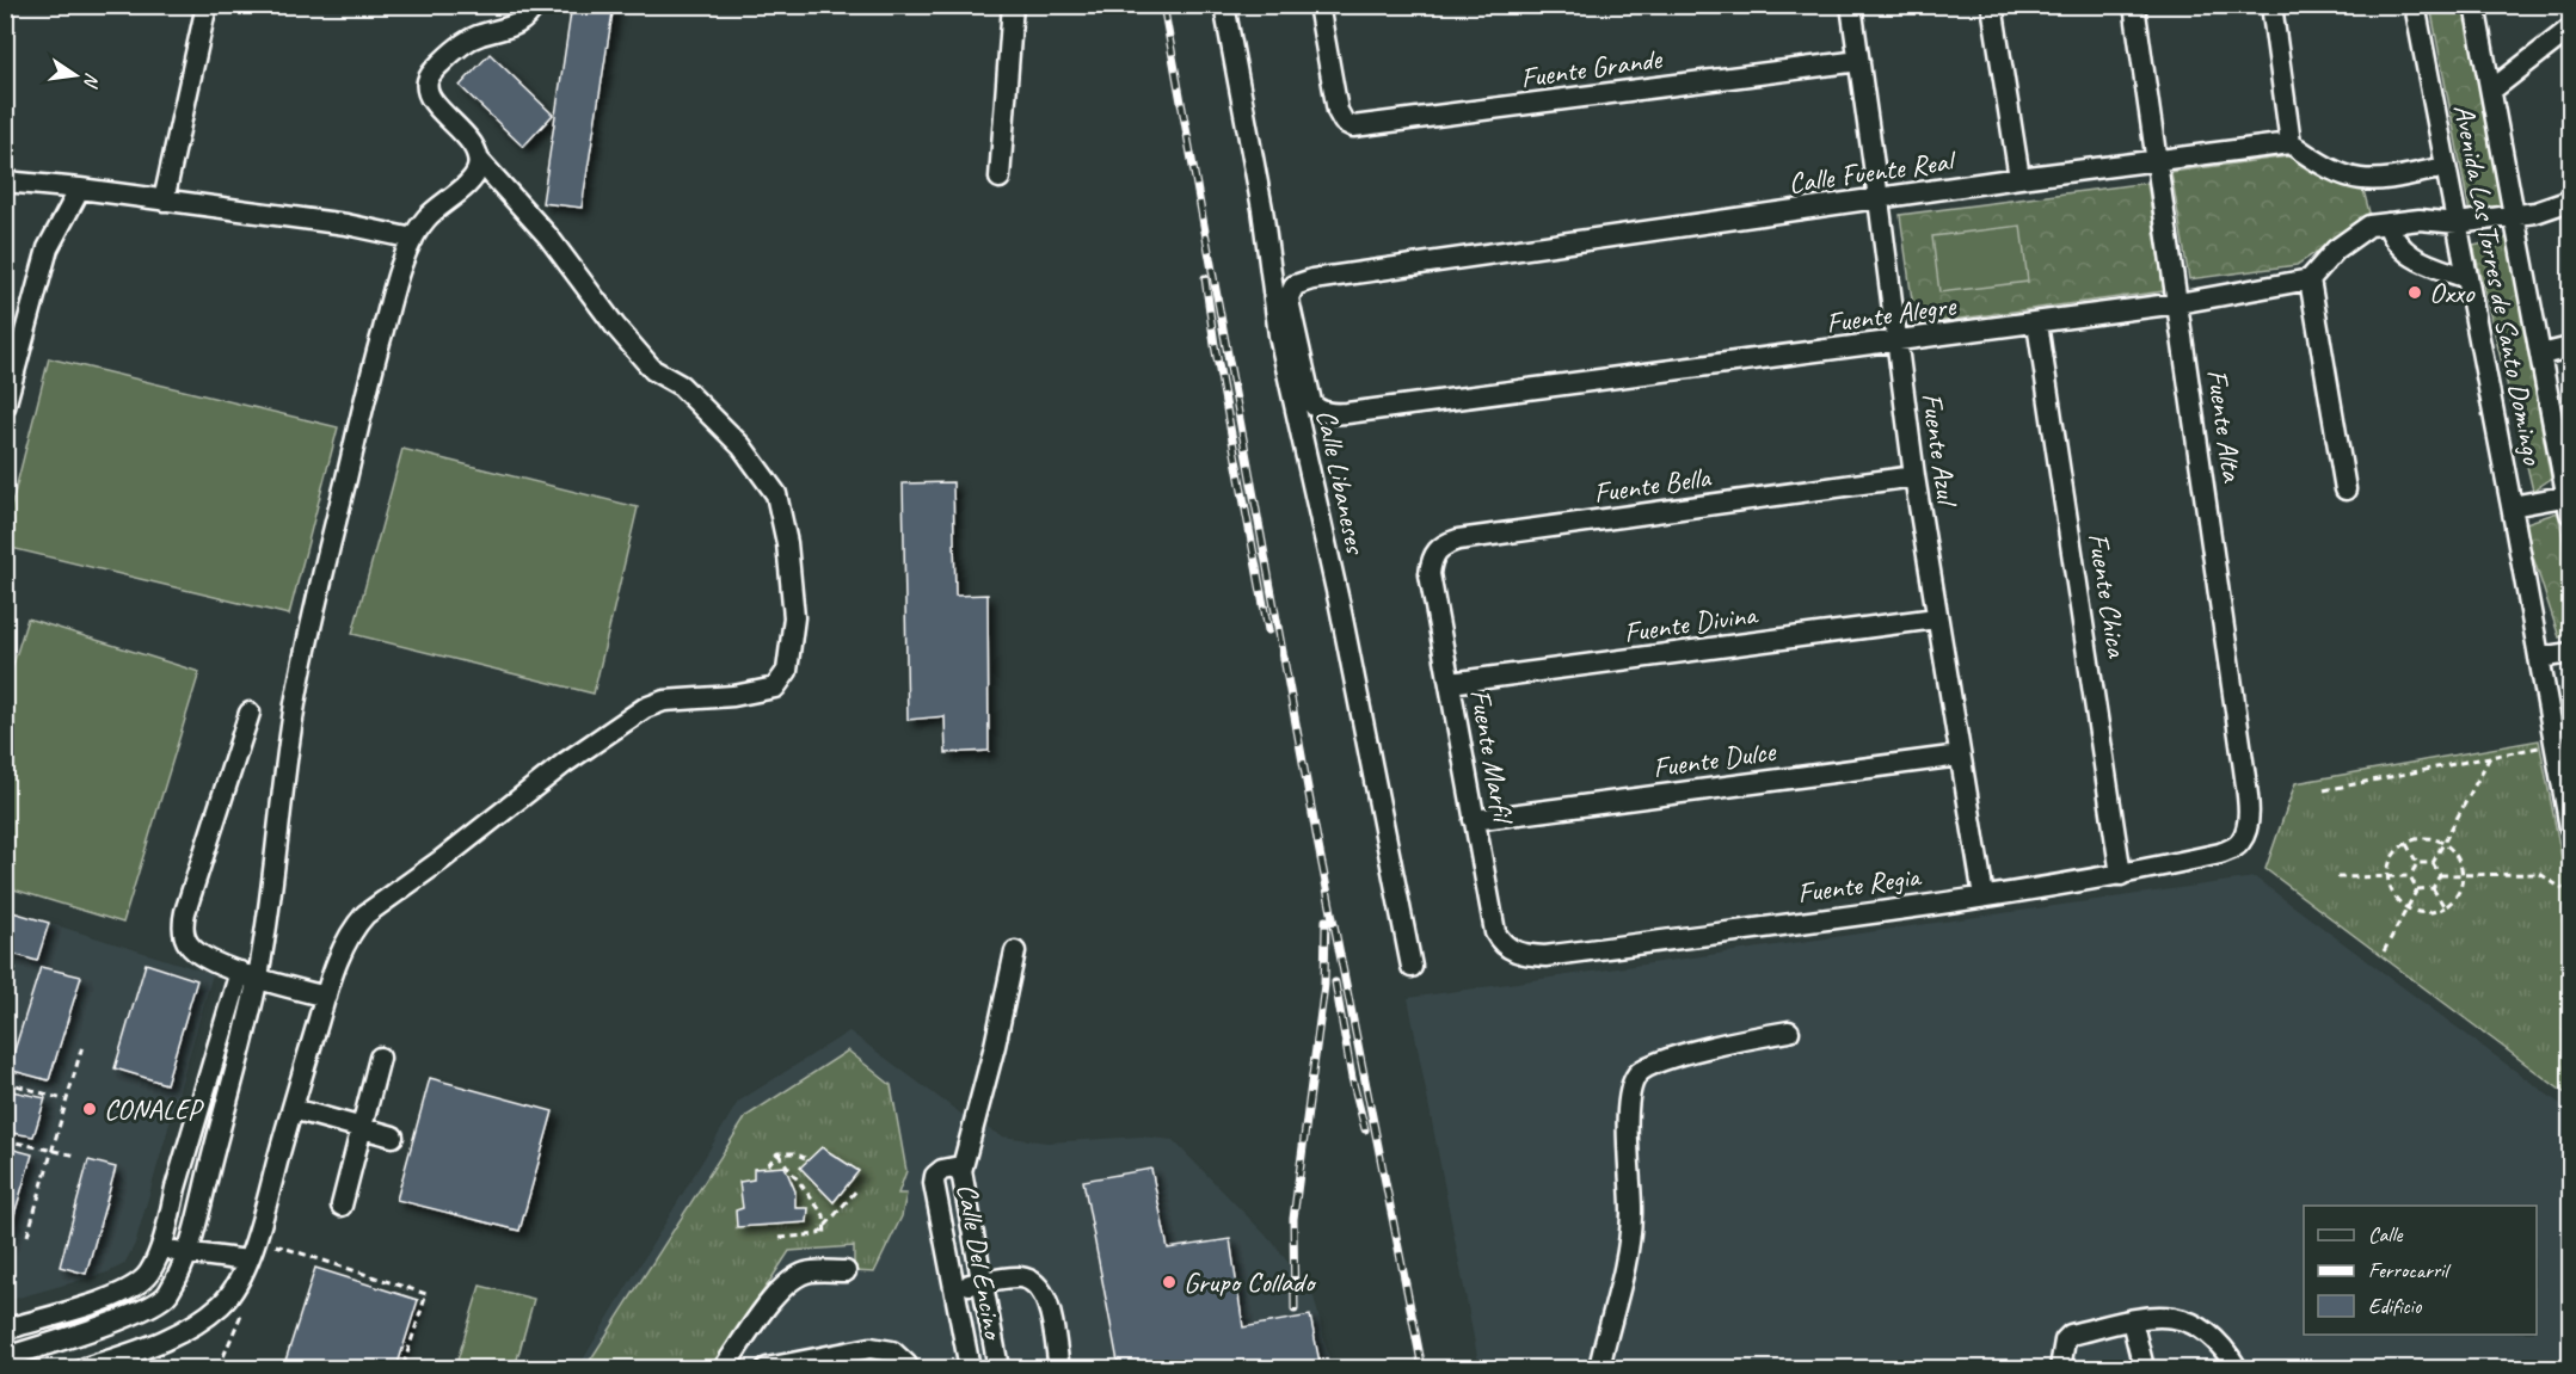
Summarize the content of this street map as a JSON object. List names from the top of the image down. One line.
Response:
{"streets":{"street":["Fuente Grande","Calle Fuente Real","Avenida Las Torres de Santo Domingo","Fuente Alegre","Fuente Alta","Fuente Azul","Calle Libaneses","Fuente Bella","Fuente Chica","Fuente Divina","Fuente Marfil","Fuente Dulce","Fuente Regia","Calle Del Encino"]},"crossings":[["Fuente Grande","Fuente Azul"],["Calle Fuente Real","Fuente Alegre"],["Calle Fuente Real","Fuente Alta"],["Calle Fuente Real","Fuente Azul"],["Fuente Alegre","Fuente Alta"],["Fuente Alegre","Fuente Azul"],["Fuente Alegre","Fuente Chica"],["Fuente Alta","Fuente Regia"],["Fuente Azul","Fuente Bella"],["Fuente Azul","Fuente Divina"],["Fuente Azul","Fuente Dulce"],["Fuente Azul","Fuente Regia"],["Fuente Bella","Fuente Marfil"],["Fuente Chica","Fuente Regia"],["Fuente Divina","Fuente Marfil"],["Fuente Marfil","Fuente Dulce"],["Fuente Marfil","Fuente Regia"]],"places":["Oxxo","CONALEP","Grupo Collado"],"legend":["Calle","Ferrocarril","Edificio"],"north":"right"}
